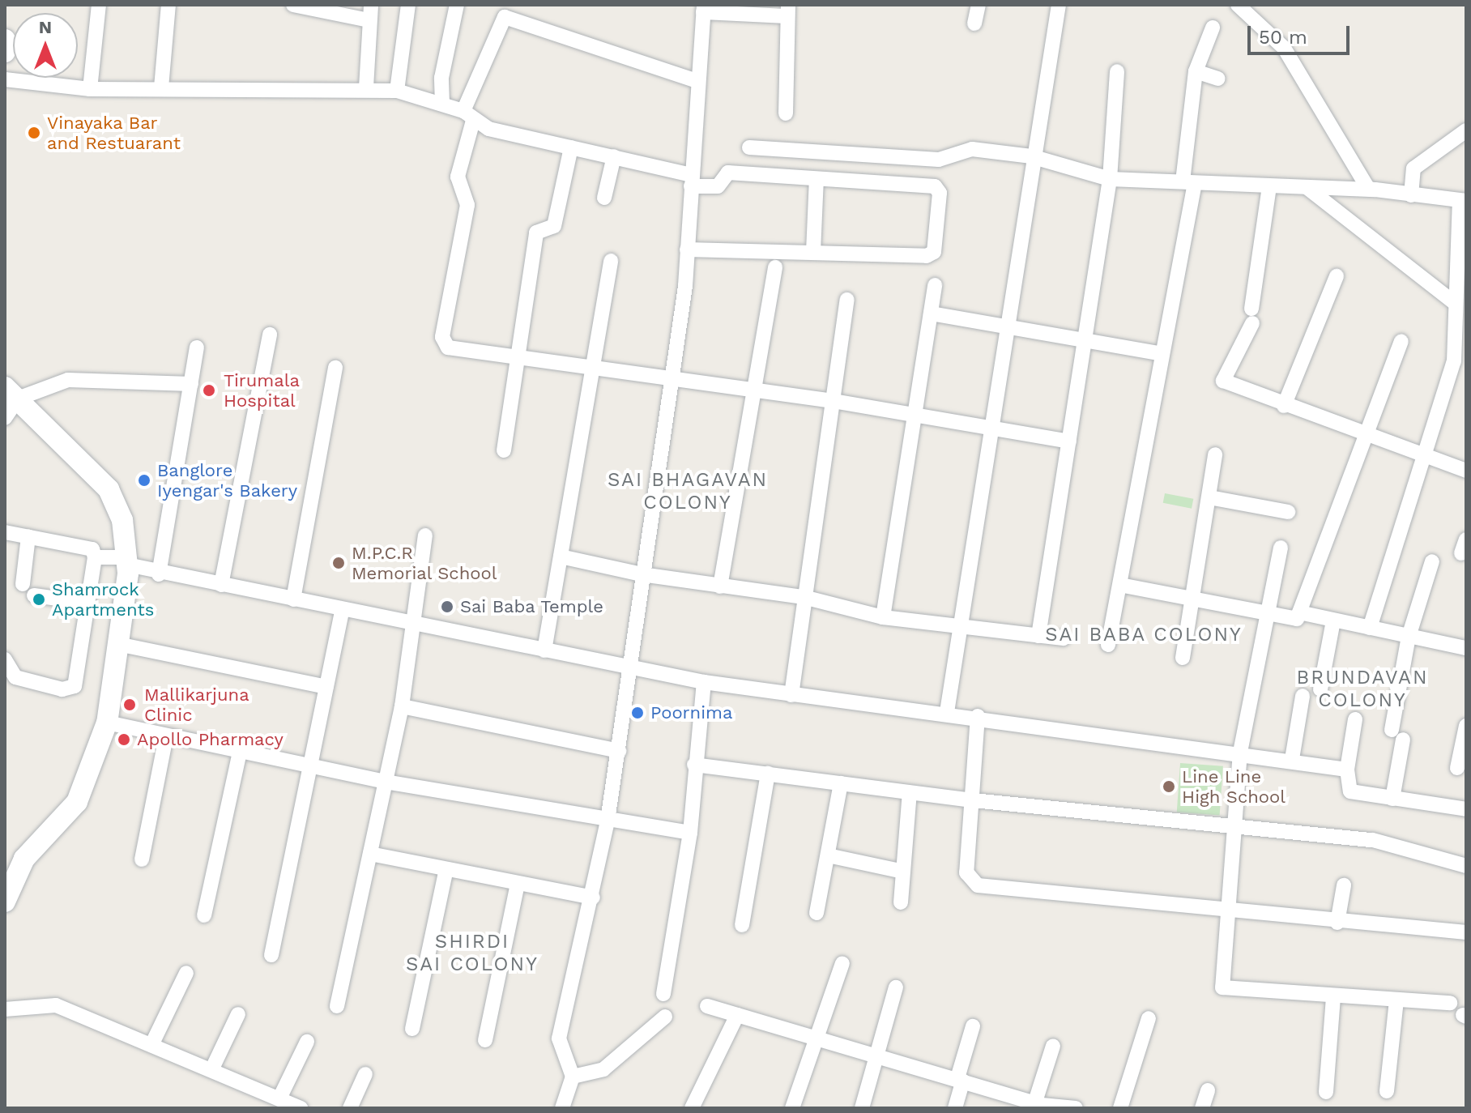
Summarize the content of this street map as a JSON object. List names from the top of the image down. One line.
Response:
{"districts":["SAI BHAGAVAN COLONY","SAI BABA COLONY","BRUNDAVAN COLONY","SHIRDI SAI COLONY"],"places":["Vinayaka Bar and Restuarant","Tirumala Hospital","Banglore Iyengar's Bakery","M.P.C.R Memorial School","Shamrock Apartments","Sai Baba Temple","Mallikarjuna Clinic","Poornima","Apollo Pharmacy","Line Line High School"],"scale_bar":"50 m","north":"top"}
